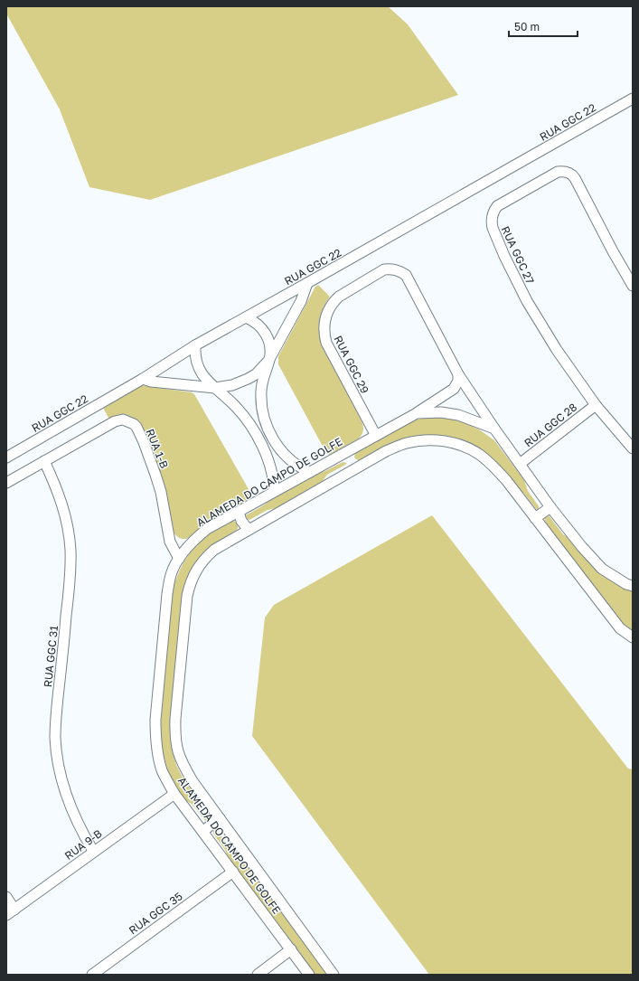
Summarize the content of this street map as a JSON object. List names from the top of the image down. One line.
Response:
{"streets":{"street":["RUA GGC 22","RUA GGC 27","RUA GGC 29","RUA GGC 28","RUA 1-B","ALAMEDA DO CAMPO DE GOLFE","RUA GGC 31","RUA 9-B","RUA GGC 35"]},"crossings":[["RUA GGC 27","RUA GGC 28"],["RUA GGC 29","ALAMEDA DO CAMPO DE GOLFE"],["RUA 1-B","ALAMEDA DO CAMPO DE GOLFE"],["RUA 1-B","RUA GGC 31"],["ALAMEDA DO CAMPO DE GOLFE","RUA 9-B"],["ALAMEDA DO CAMPO DE GOLFE","RUA GGC 35"],["RUA GGC 31","RUA 9-B"]],"scale_bar":"50 m"}
